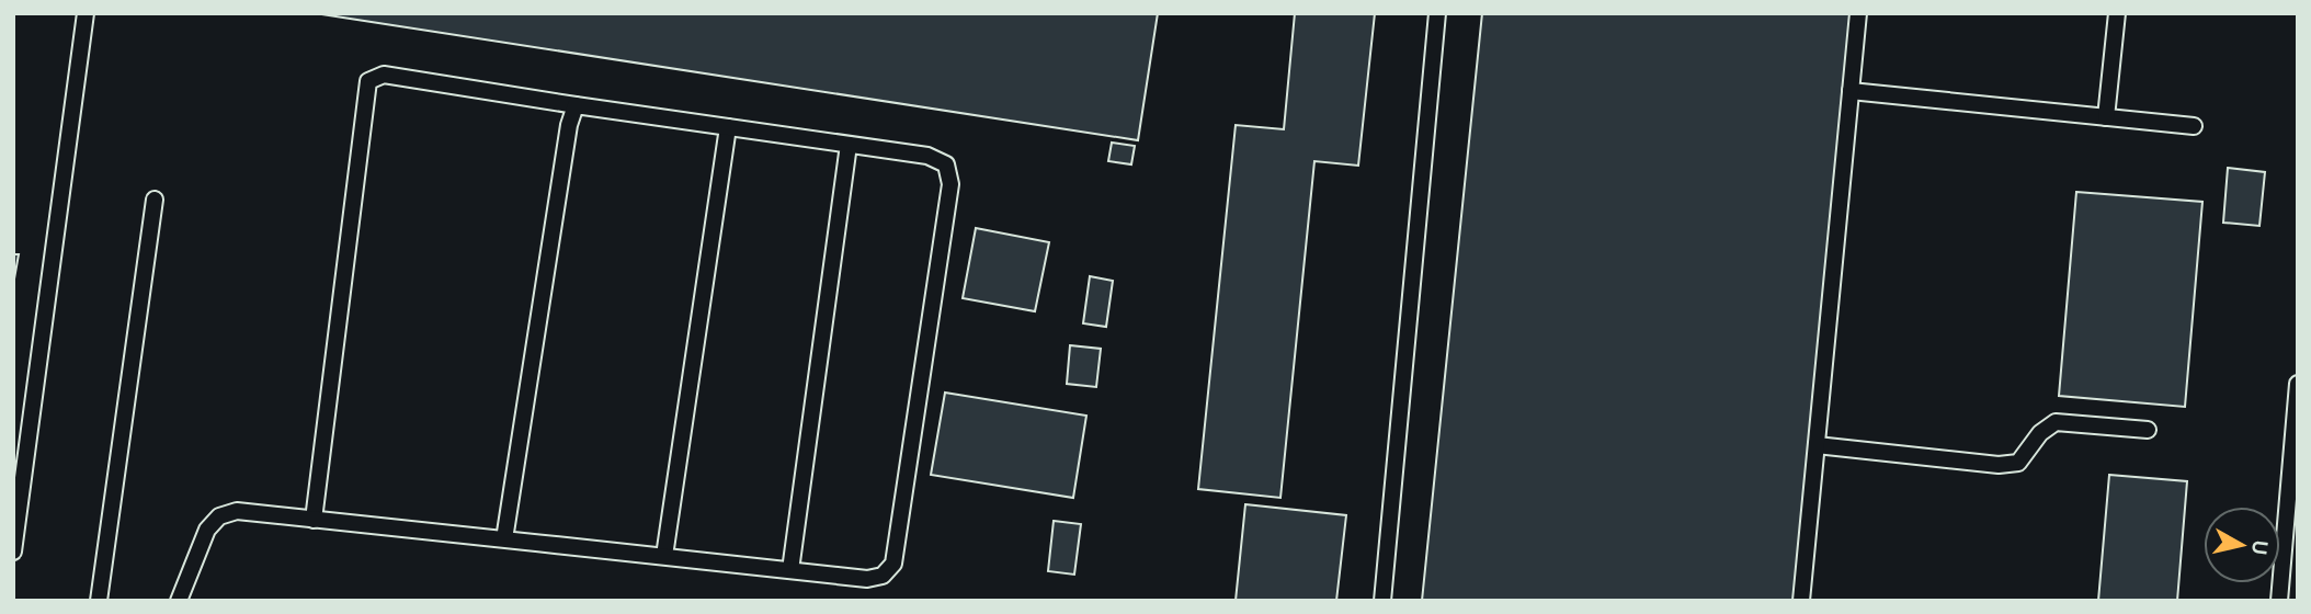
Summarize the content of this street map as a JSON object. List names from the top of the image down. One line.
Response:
{"north":"right"}
